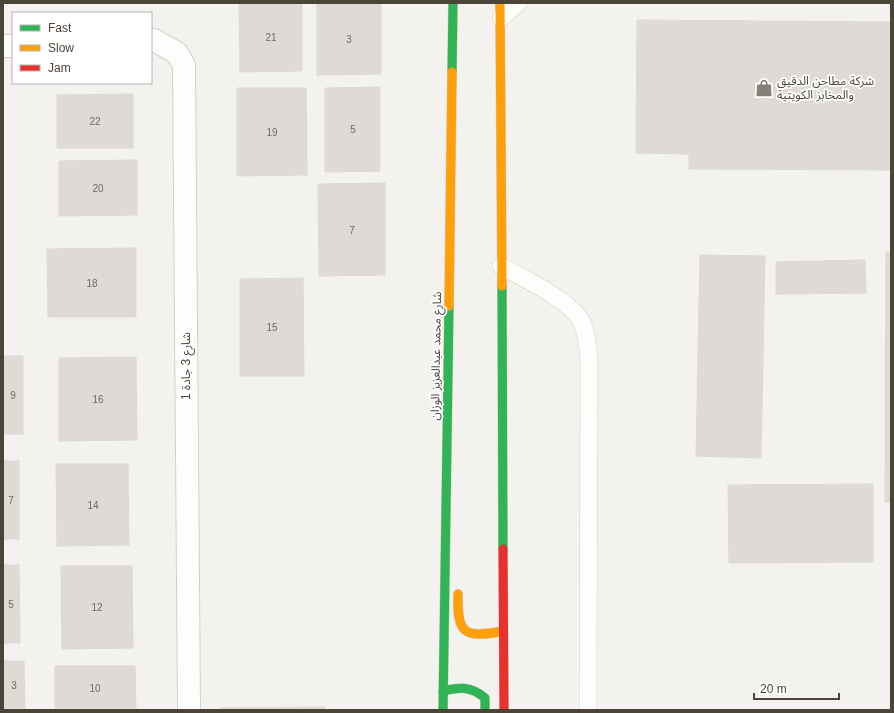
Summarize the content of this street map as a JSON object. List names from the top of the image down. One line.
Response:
{"streets":{"street":["شارع محمد عبدالعزيز الوزان","شارع 3 جادة 1"]},"places":{"shop":["شركة مطاحن الدقيق والمخابز الكويتية"]},"house_numbers":["21","3","22","5","19","20","7","18","15","9","16","7","14","5","12","3","10"],"legend":["Fast","Slow","Jam"],"scale_bar":"20 m"}
